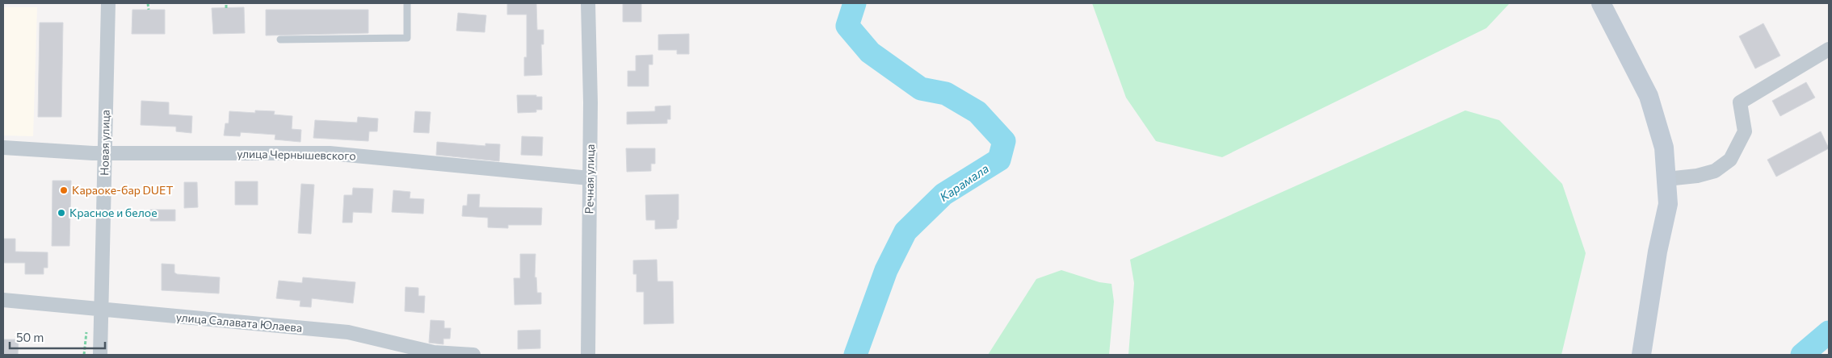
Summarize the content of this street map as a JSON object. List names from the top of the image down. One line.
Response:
{"streets":{"street":["Новая улица","улица Чернышевского","Речная улица","улица Салавата Юлаева"]},"crossings":[["Новая улица","улица Чернышевского"],["Новая улица","улица Салавата Юлаева"],["улица Чернышевского","Речная улица"]],"water":["Карамала"],"places":["Караоке-бар DUET","Красное и белое"],"scale_bar":"50 m"}
